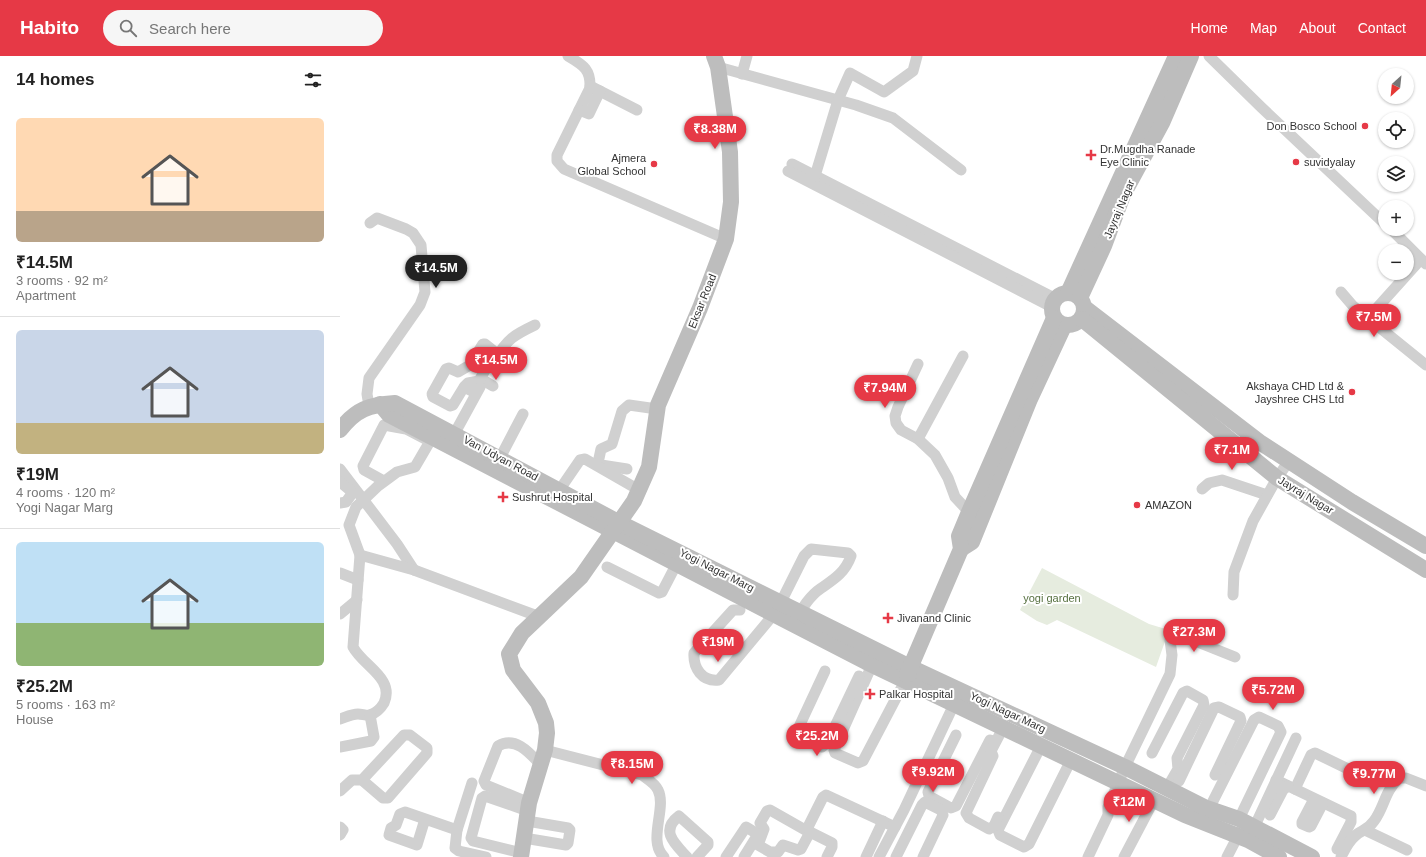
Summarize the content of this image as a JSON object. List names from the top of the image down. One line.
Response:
{"streets":{"street":["Jayraj Nagar","Eksar Road","Van Udyan Road","Yogi Nagar Marg"]},"crossings":[["Eksar Road","Van Udyan Road"],["Eksar Road","Yogi Nagar Marg"],["Van Udyan Road","Yogi Nagar Marg"]],"parks":["yogi garden"],"places":{"other":["Don Bosco School","suvidyalay","Ajmera Global School","Akshaya CHD Ltd & Jayshree CHS Ltd","AMAZON"],"health":["Dr.Mugdha Ranade Eye Clinic","Sushrut Hospital","Jivanand Clinic","Palkar Hospital"]},"north":"bottom left","page":{"header":"Habito","search":"Search here","nav":["Home","Map","About","Contact"],"heading":"14 homes","map_buttons":["+","−"],"list":[{"name":"₹14.5M","note":"3 rooms · 92 m² · Apartment"},{"name":"₹19M","note":"4 rooms · 120 m² · Yogi Nagar Marg"},{"name":"₹25.2M","note":"5 rooms · 163 m² · House"}],"price":["₹8.38M","₹14.5M","₹7.5M","₹14.5M","₹7.94M","₹7.1M","₹27.3M","₹19M","₹5.72M","₹25.2M","₹8.15M","₹9.92M","₹9.77M","₹12M"]}}
